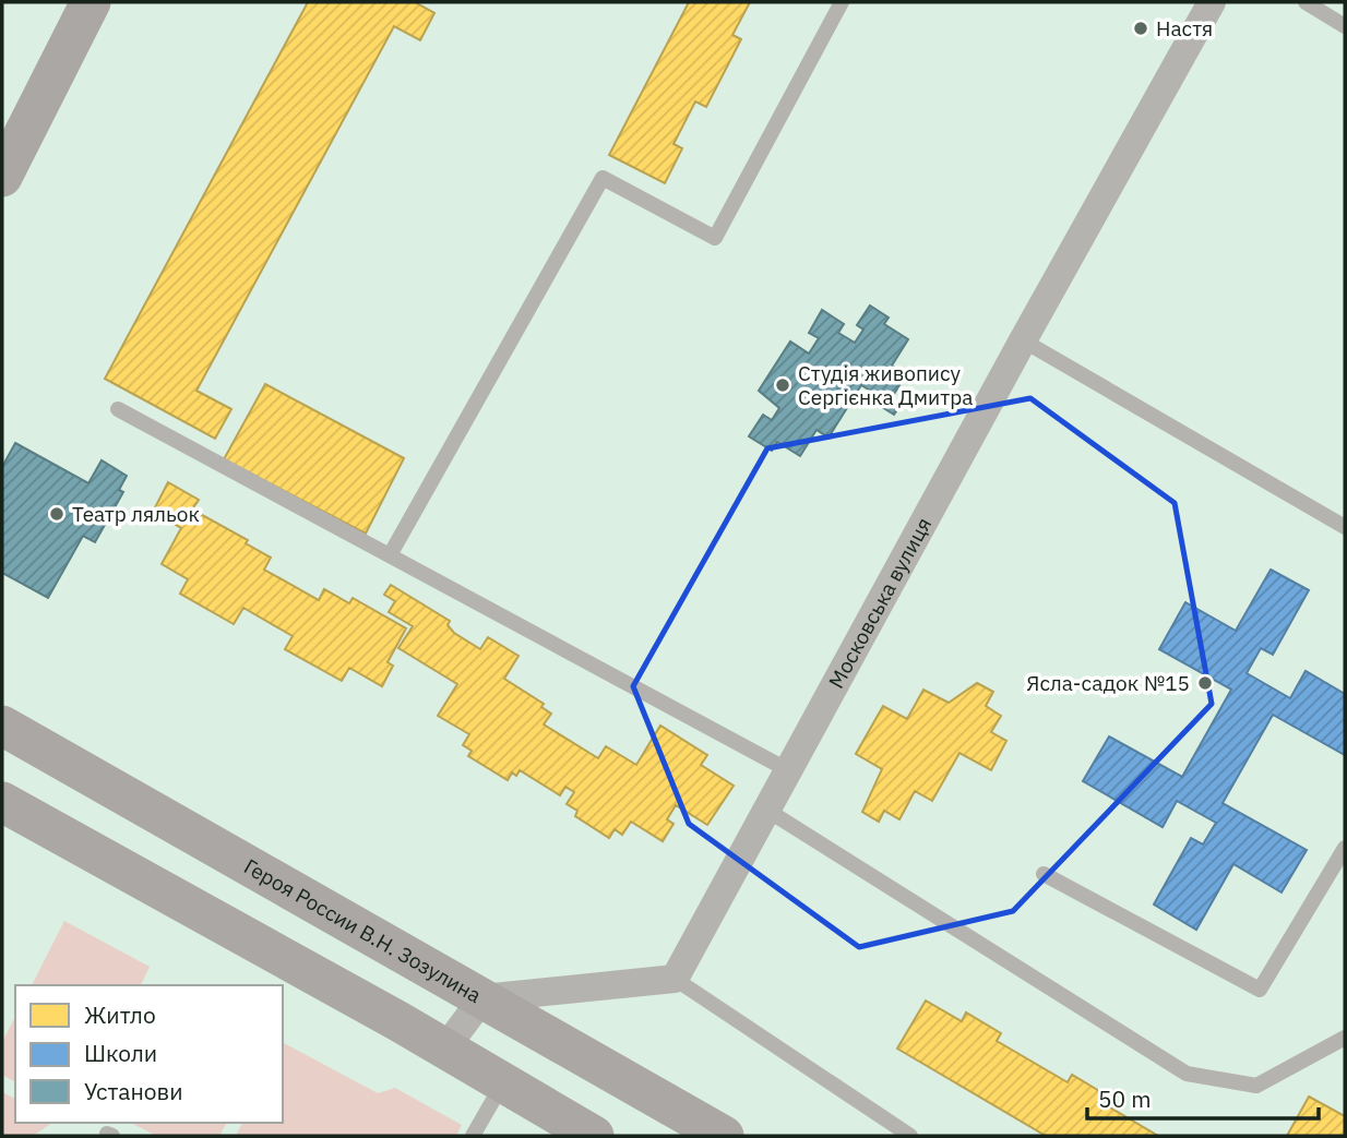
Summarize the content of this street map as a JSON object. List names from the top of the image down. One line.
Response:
{"streets":{"main road":["Героя России В.Н. Зозулина"],"street":["Московська вулиця"]},"places":["Настя","Студія живопису Сергієнка Дмитра","Театр ляльок","Ясла-садок №15"],"legend":["Житло","Школи","Установи"],"scale_bar":"50 m"}
